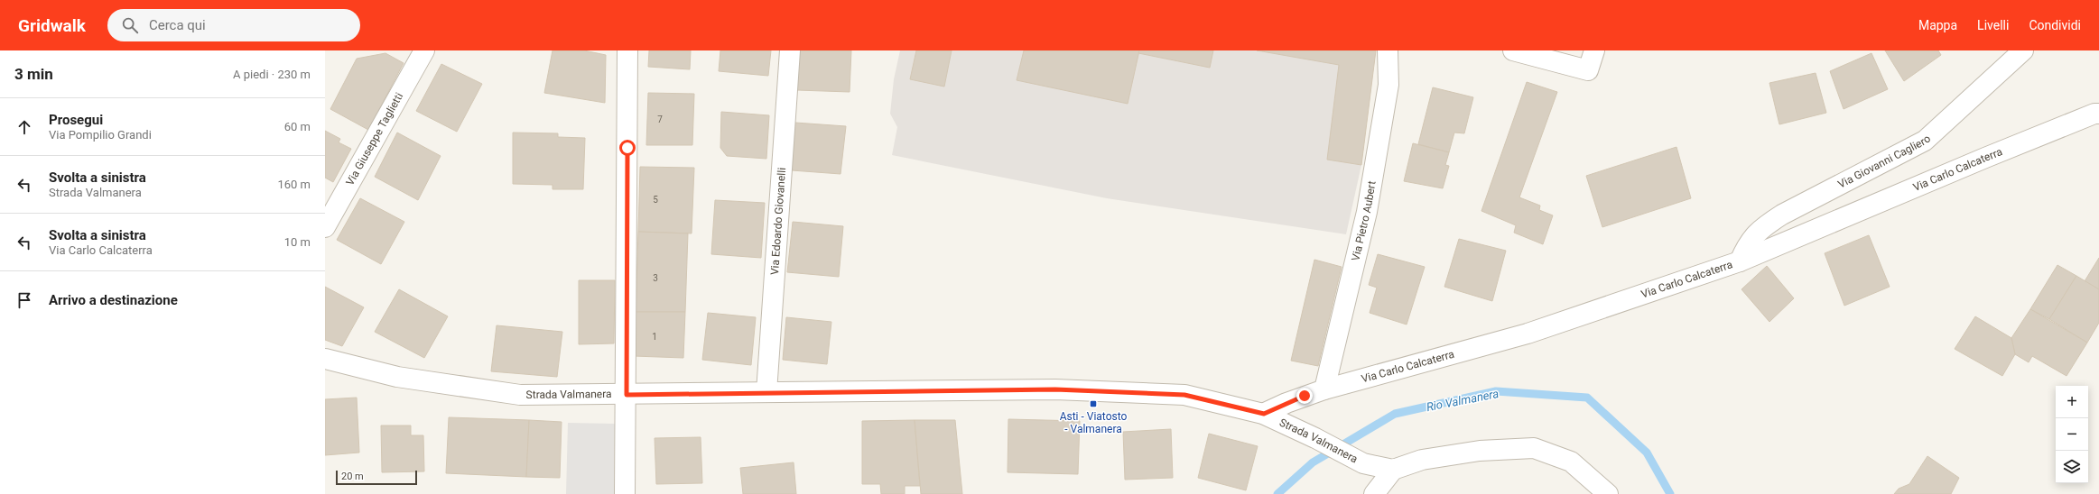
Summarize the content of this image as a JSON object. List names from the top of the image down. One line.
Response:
{"streets":{"street":["Via Giuseppe Taglietti","Via Giovanni Cagliero","Via Carlo Calcaterra","Via Pietro Aubert","Via Edoardo Giovanelli","Strada Valmanera"]},"crossings":[["Via Giovanni Cagliero","Via Carlo Calcaterra"],["Via Carlo Calcaterra","Via Pietro Aubert"],["Via Carlo Calcaterra","Strada Valmanera"],["Via Edoardo Giovanelli","Strada Valmanera"]],"water":["Rio Valmanera"],"places":{"transit":["Asti - Viatosto - Valmanera"]},"house_numbers":["7","5","3","1"],"scale_bar":"20 m","page":{"header":"Gridwalk","search":"Cerca qui","nav":["Mappa","Livelli","Condividi"],"heading":["3 min","A piedi · 230 m"],"list":[["Prosegui","Via Pompilio Grandi","60 m"],["Svolta a sinistra","Strada Valmanera","160 m"],["Svolta a sinistra","Via Carlo Calcaterra","10 m"],"Arrivo a destinazione"],"map_buttons":["+","−"],"scale":"20 m"}}
